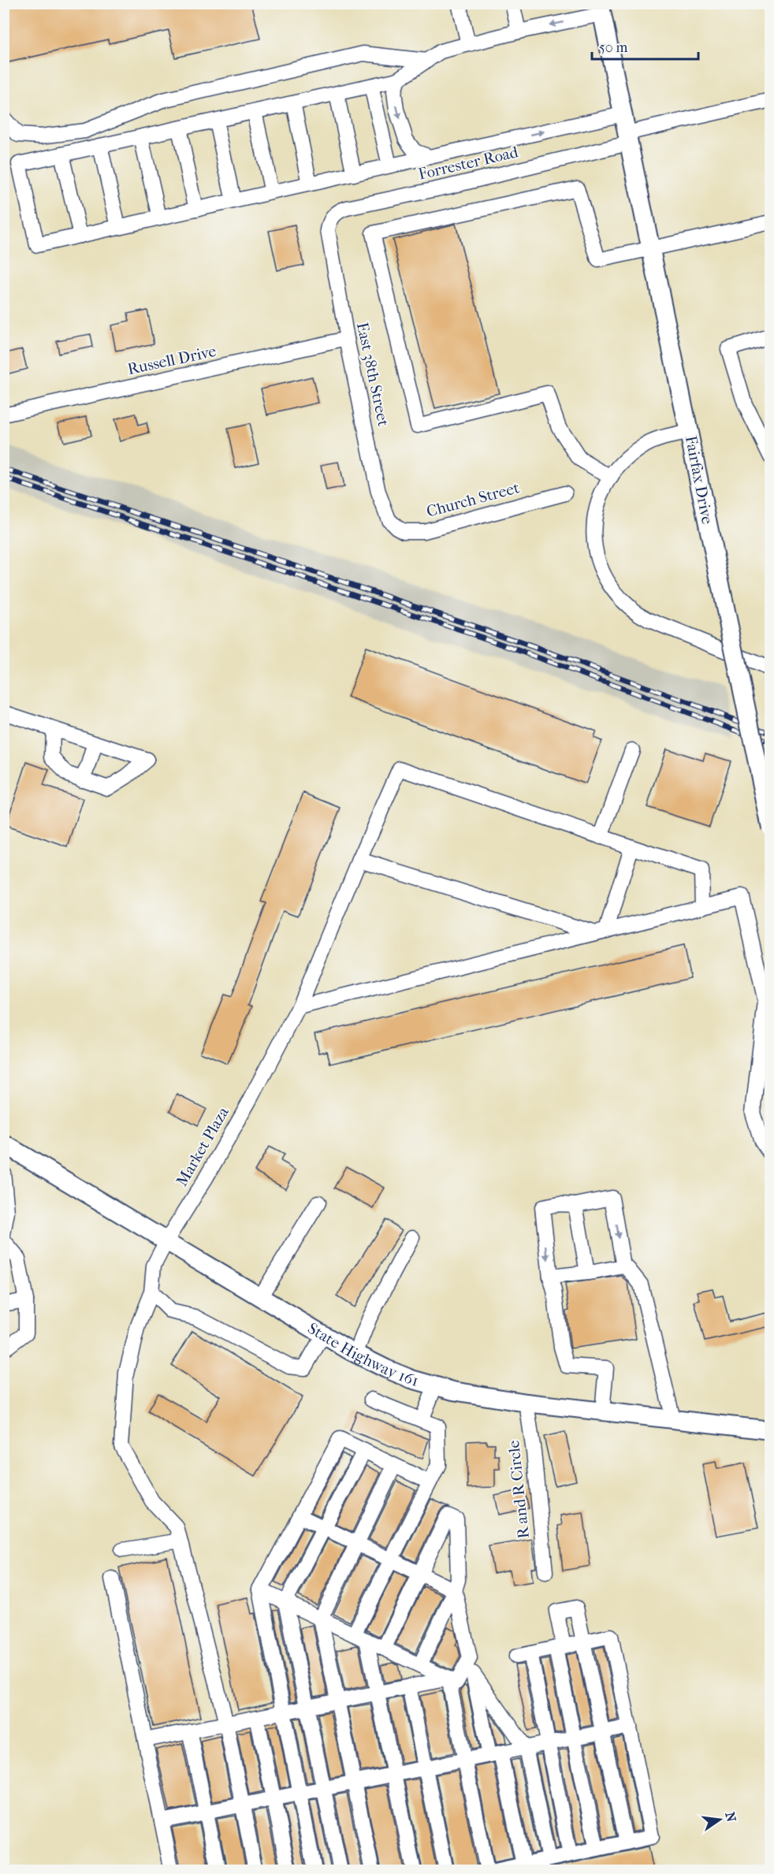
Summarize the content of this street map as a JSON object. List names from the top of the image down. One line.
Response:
{"streets":{"main road":["Fairfax Drive","State Highway 161"],"street":["Forrester Road","Russell Drive","East 38th Street","Church Street","Market Plaza","R and R Circle"]},"crossings":[["Forrester Road","East 38th Street"],["Forrester Road","Fairfax Drive"],["Russell Drive","East 38th Street"],["East 38th Street","Church Street"],["Market Plaza","State Highway 161"],["State Highway 161","R and R Circle"]],"scale_bar":"50 m","north":"right"}
